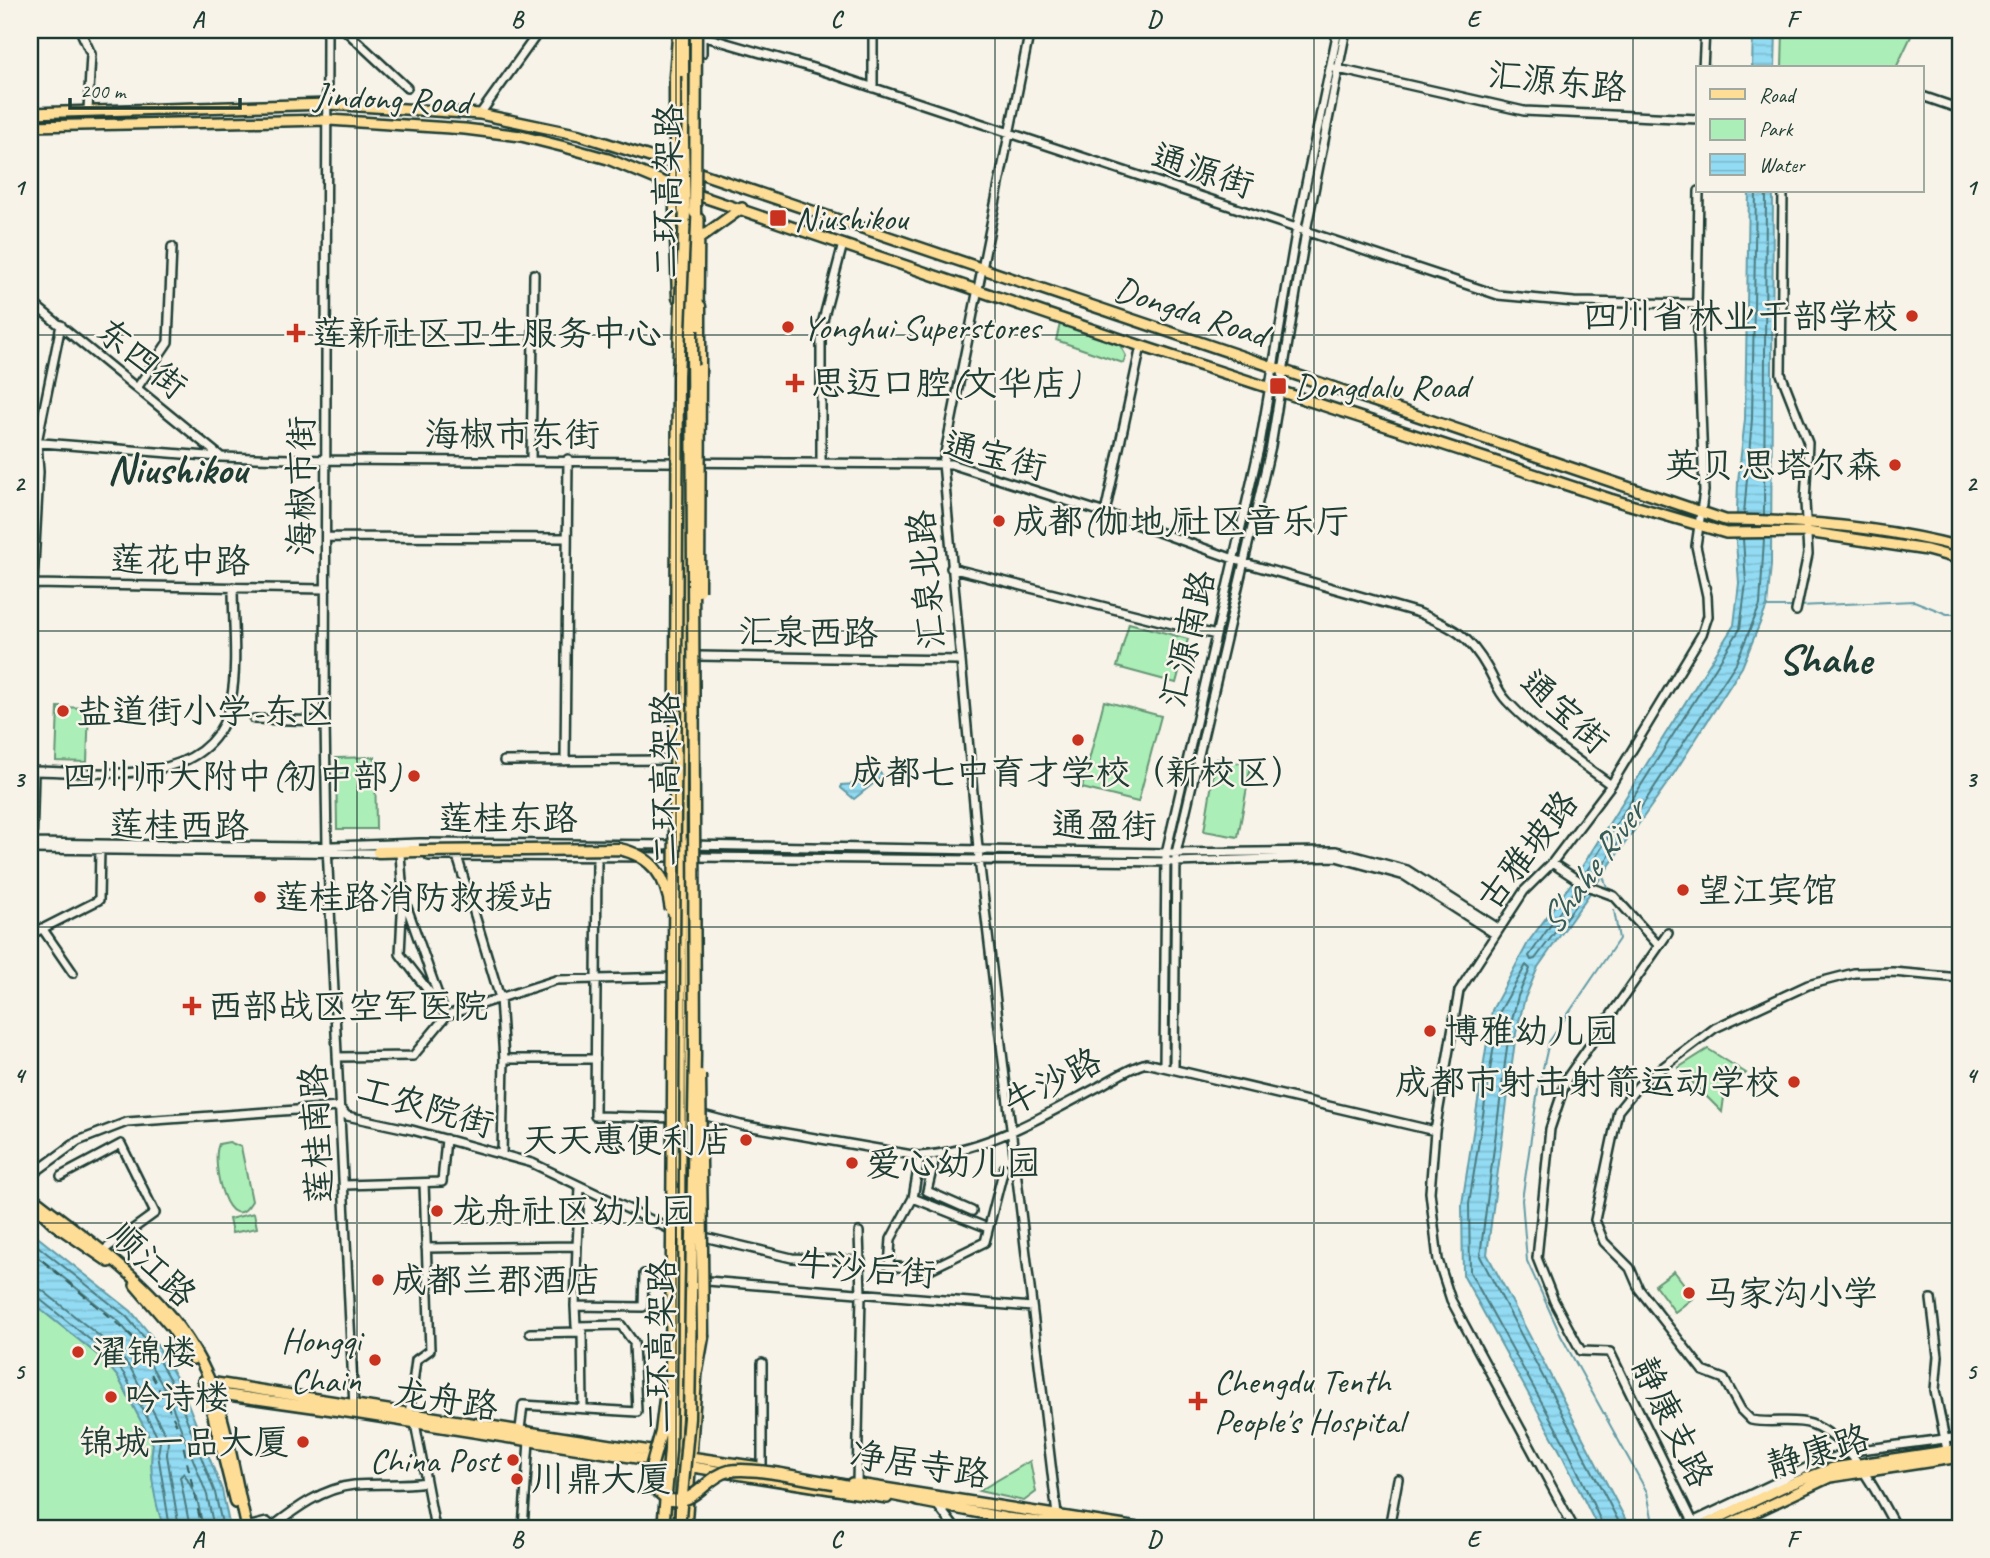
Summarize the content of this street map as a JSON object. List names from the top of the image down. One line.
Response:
{"streets":{"highway":["二环高架路"],"main road":["Jindong Road","Dongda Road","顺江路","龙舟路","静康路","净居寺路"],"street":["汇源东路","通源街","东四街","海椒市东街","通宝街","海椒市街","莲花中路","汇泉北路","汇泉西路","汇源南路","莲桂东路","莲桂西路","通盈街","古雅坡路","牛沙路","工农院街","莲桂南路","牛沙后街","静康支路"]},"crossings":[["汇源东路","汇源南路"],["Jindong Road","Dongda Road"],["Jindong Road","海椒市街"],["通源街","二环高架路"],["通源街","汇泉北路"],["通源街","汇源南路"],["通源街","古雅坡路"],["二环高架路","汇泉西路"],["Dongda Road","汇泉北路"],["Dongda Road","汇源南路"],["Dongda Road","古雅坡路"],["东四街","海椒市东街"],["海椒市东街","通宝街"],["海椒市东街","海椒市街"],["通宝街","汇泉北路"],["通宝街","汇源南路"],["通宝街","古雅坡路"],["海椒市街","莲花中路"],["海椒市街","莲桂东路"],["海椒市街","莲桂西路"],["海椒市街","莲桂南路"],["汇泉北路","汇泉西路"],["汇泉北路","通盈街"],["汇泉北路","牛沙路"],["汇泉北路","牛沙后街"],["汇泉北路","净居寺路"],["汇源南路","通盈街"],["汇源南路","牛沙路"],["莲桂东路","莲桂西路"],["莲桂东路","通盈街"],["莲桂东路","莲桂南路"],["莲桂西路","莲桂南路"],["通盈街","古雅坡路"],["古雅坡路","牛沙路"],["工农院街","莲桂南路"],["莲桂南路","龙舟路"],["顺江路","龙舟路"],["龙舟路","净居寺路"],["静康支路","静康路"]],"districts":["Niushikou","Shahe"],"water":["Shahe River"],"places":{"transit":["Niushikou","Dongdalu Road"],"other":["四川省林业干部学校","Yonghui Superstores","英贝·思塔尔森","成都(伽地)社区音乐厅","盐道街小学-东区","成都七中育才学校（新校区）","四川师大附中(初中部)","望江宾馆","莲桂路消防救援站","博雅幼儿园","成都市射击射箭运动学校","天天惠便利店","爱心幼儿园","龙舟社区幼儿园","成都兰郡酒店","马家沟小学","濯锦楼","Hongqi Chain","吟诗楼","锦城一品大厦","China Post","川鼎大厦"],"health":["莲新社区卫生服务中心","思迈口腔(文华店)","西部战区空军医院","Chengdu Tenth People's Hospital"]},"legend":["Road","Park","Water"],"scale_bar":"200 m","grid":{"columns":["A","B","C","D","E","F"],"rows":["1","2","3","4","5"]}}
